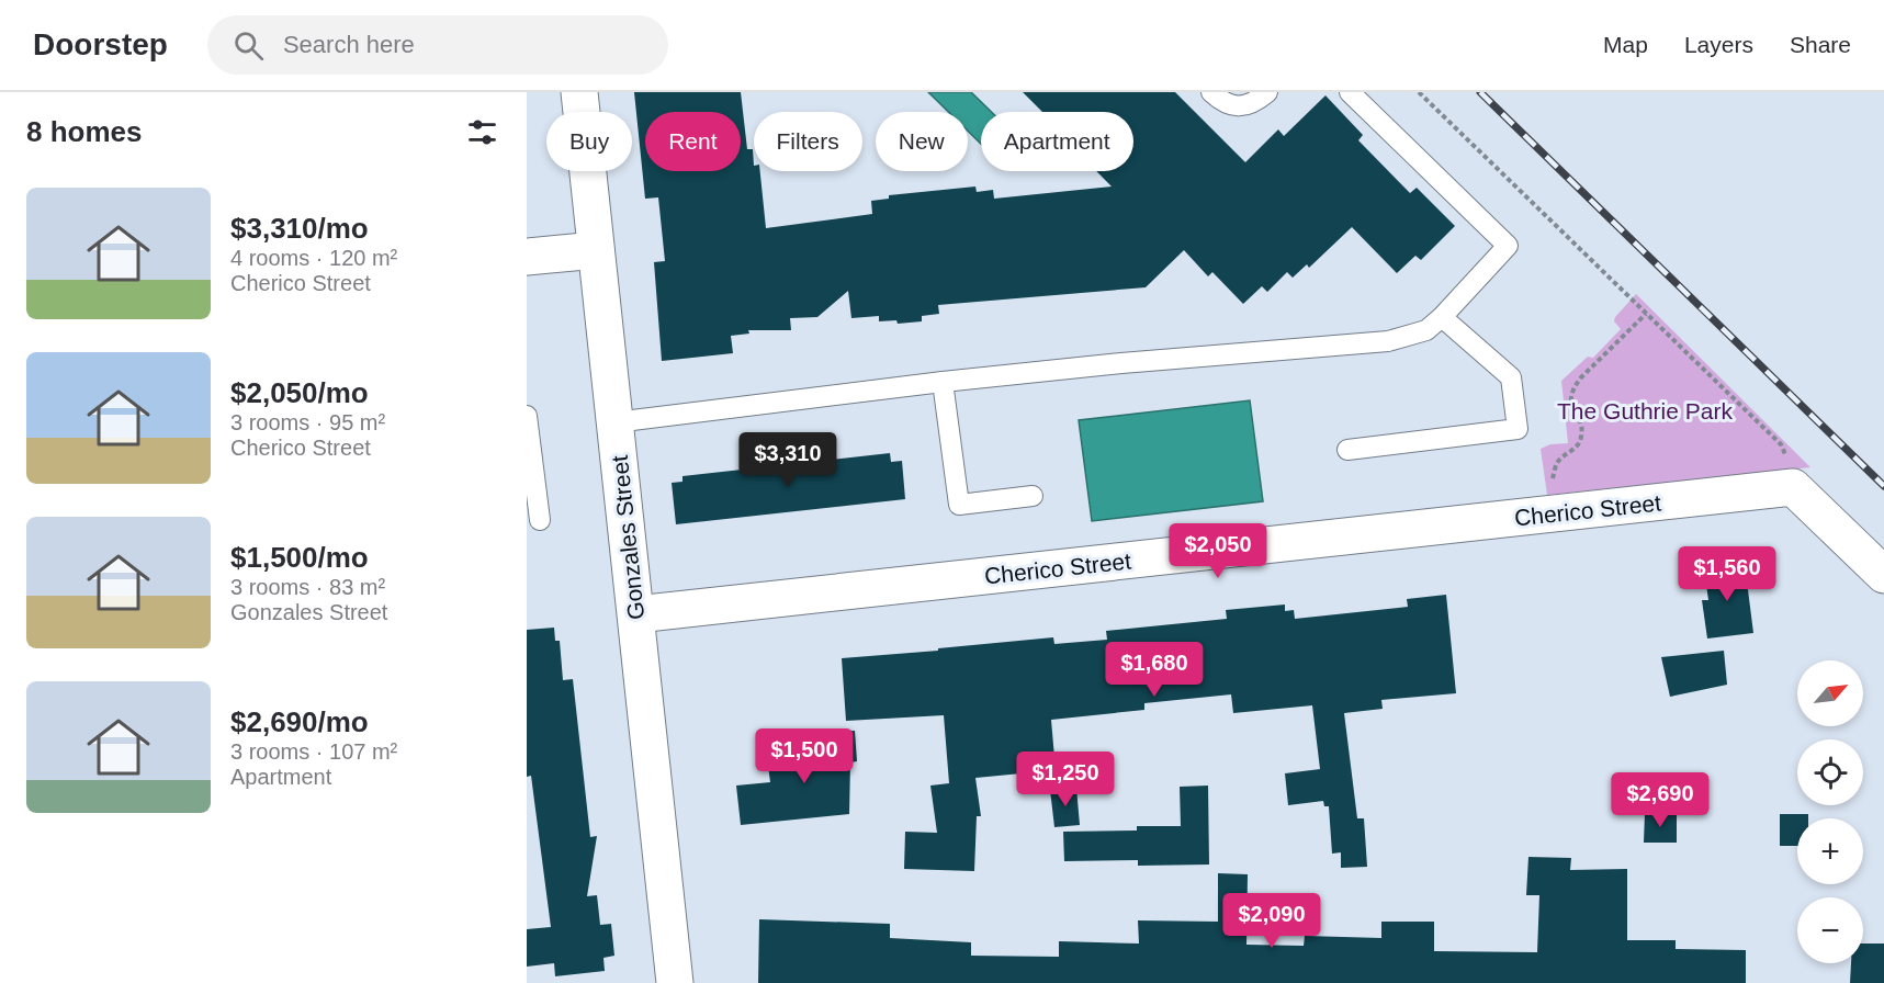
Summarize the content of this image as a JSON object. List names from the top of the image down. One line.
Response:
{"streets":{"street":["Cherico Street","Gonzales Street"]},"crossings":[["Cherico Street","Gonzales Street"]],"parks":["The Guthrie Park"],"north":"top right","page":{"header":"Doorstep","search":"Search here","nav":["Map","Layers","Share"],"heading":"8 homes","chip":["Buy","Rent","Filters","New","Apartment"],"list":[{"name":"$3,310/mo","note":"4 rooms · 120 m² · Cherico Street"},{"name":"$2,050/mo","note":"3 rooms · 95 m² · Cherico Street"},{"name":"$1,500/mo","note":"3 rooms · 83 m² · Gonzales Street"},{"name":"$2,690/mo","note":"3 rooms · 107 m² · Apartment"}],"price":["$3,310","$2,050","$1,560","$1,680","$1,500","$1,250","$2,690","$2,090"],"map_buttons":["+","−"]}}
